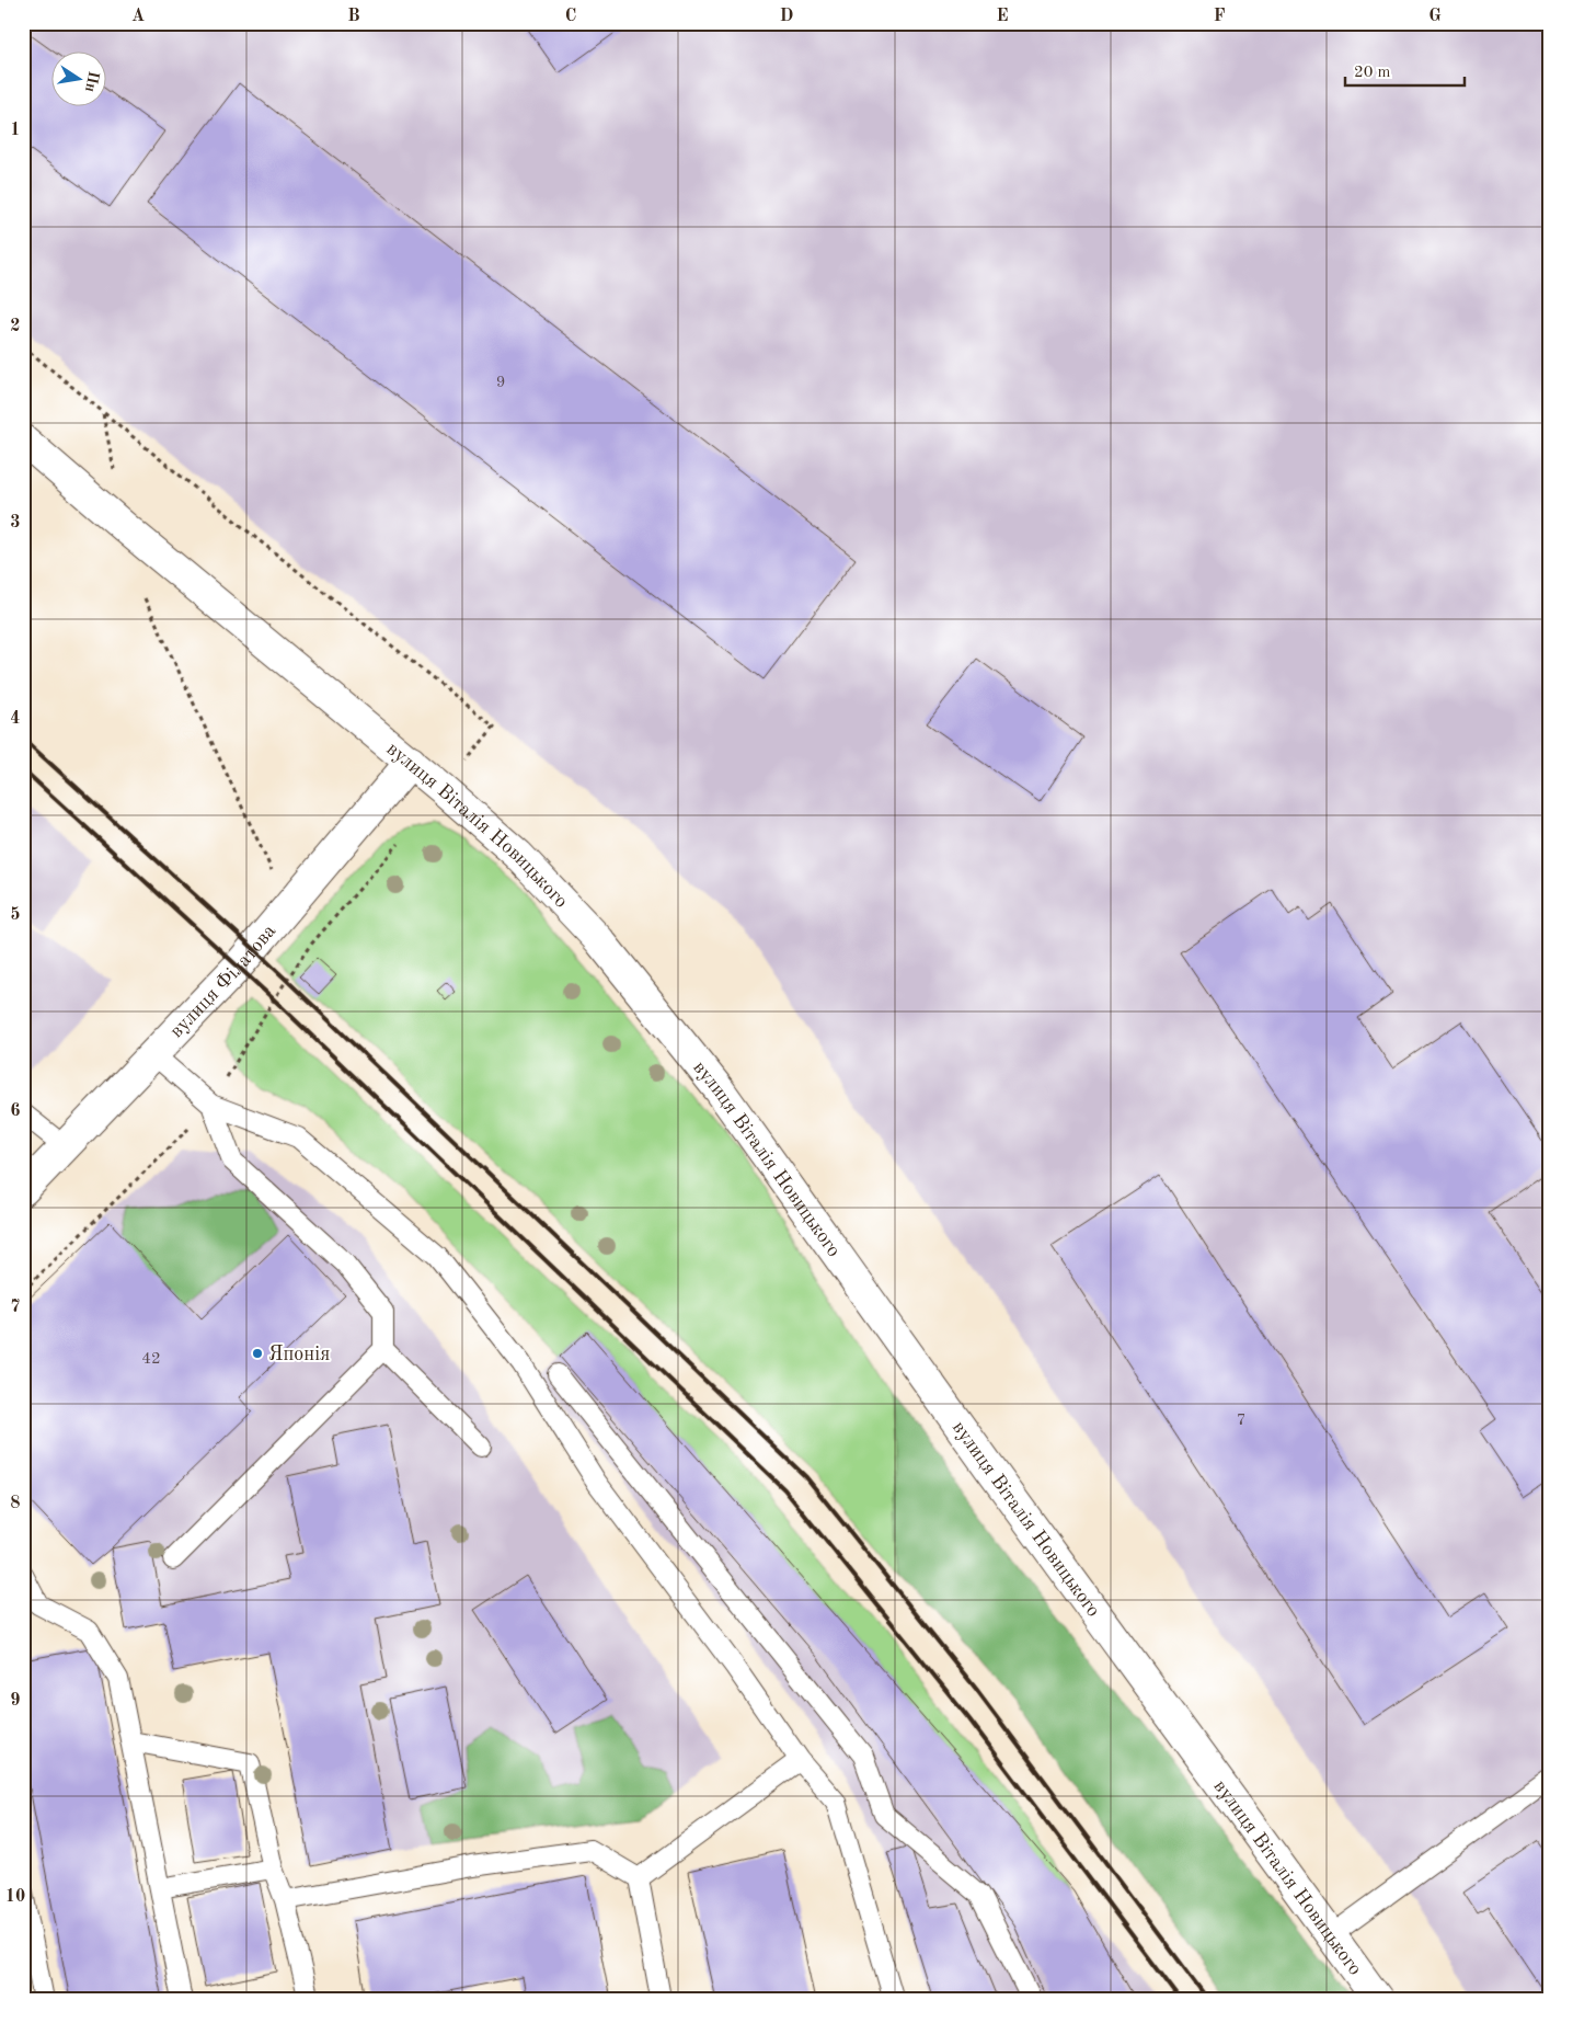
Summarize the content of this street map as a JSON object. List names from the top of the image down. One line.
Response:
{"streets":{"street":["вулиця Віталія Новицького","вулиця Філатова"]},"crossings":[["вулиця Віталія Новицького","вулиця Філатова"]],"places":["Японія"],"house_numbers":["9","42","7"],"scale_bar":"20 m","north":"right","grid":{"columns":["A","B","C","D","E","F","G"],"rows":["1","2","3","4","5","6","7","8","9","10"]}}
